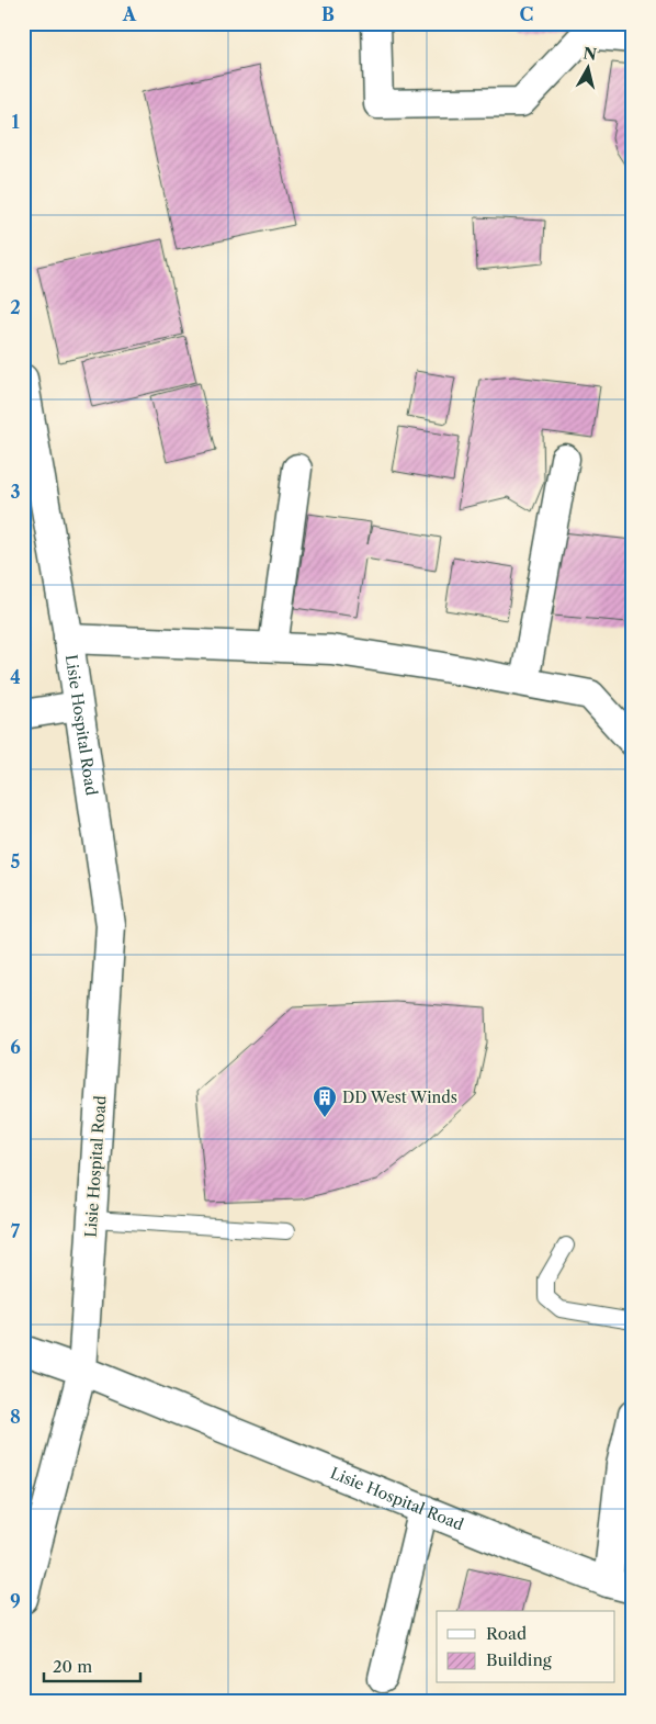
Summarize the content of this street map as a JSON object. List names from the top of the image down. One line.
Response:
{"streets":{"street":["Lisie Hospital Road"]},"places":{"building":["DD West Winds"]},"legend":["Road","Building"],"scale_bar":"20 m","north":"top","grid":{"columns":["A","B","C"],"rows":["1","2","3","4","5","6","7","8","9"]}}
